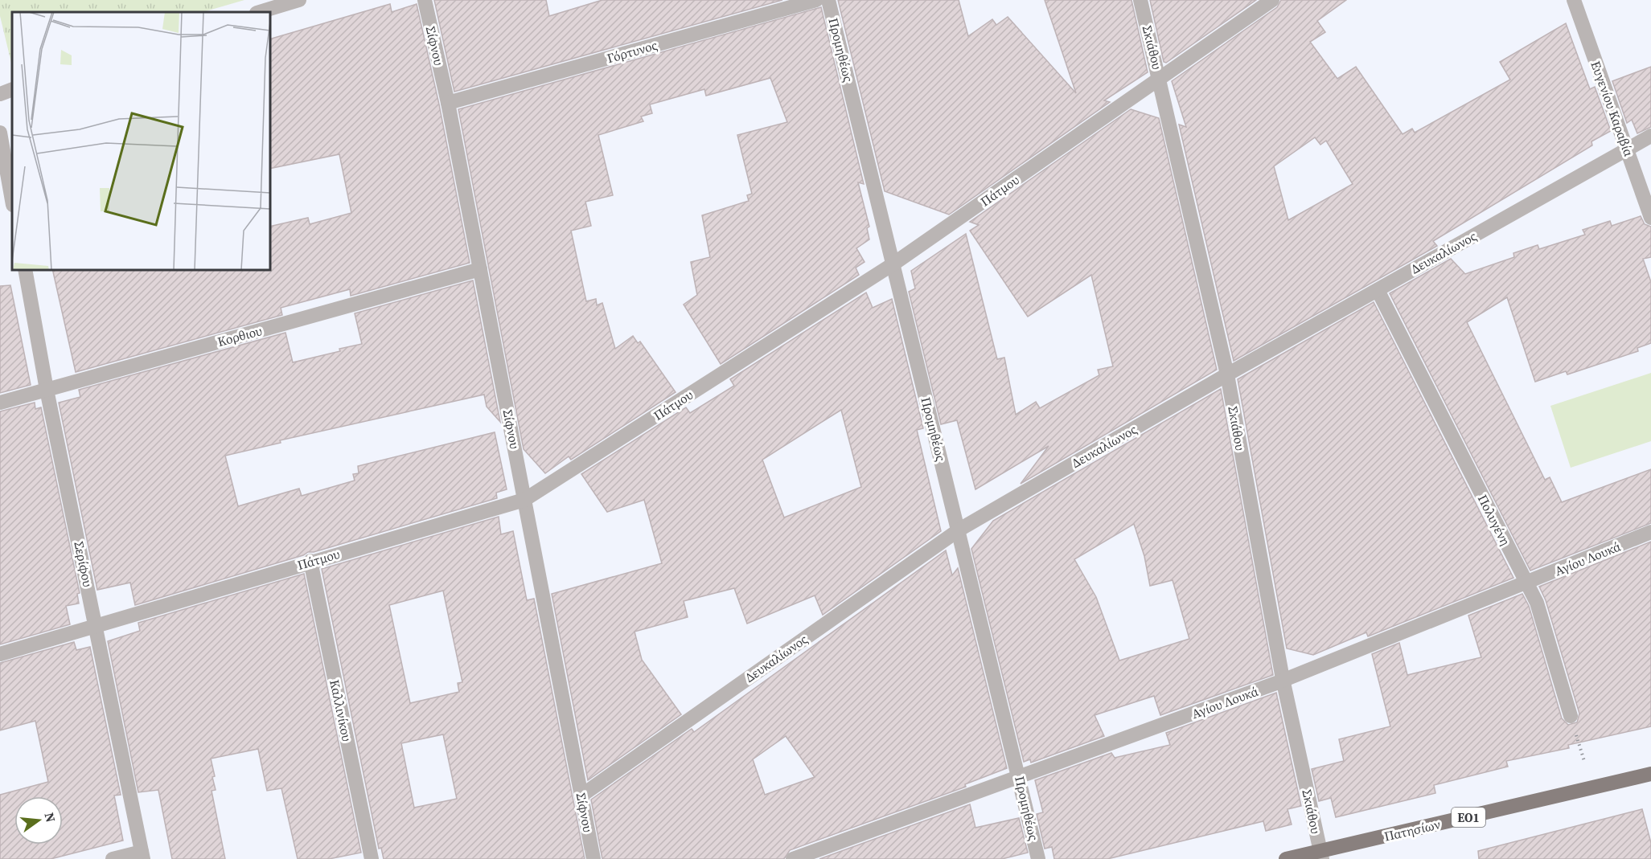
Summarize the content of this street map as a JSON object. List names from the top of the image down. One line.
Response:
{"streets":{"main road":["ΕΟ1","Πατησίων"],"street":["Σίφνου","Σκιάθου","Προμηθέως","Γόρτυνος","Ευγενίου Καραβία","Πάτμου","Δευκαλίωνος","Κορθιου","Πολυγένη","Αγίου Λουκά","Σερίφου","Καλλινίκου"]},"crossings":[["Σίφνου","Γόρτυνος"],["Σίφνου","Πάτμου"],["Σίφνου","Δευκαλίωνος"],["Σίφνου","Κορθιου"],["Σκιάθου","Πάτμου"],["Σκιάθου","Δευκαλίωνος"],["Σκιάθου","Αγίου Λουκά"],["Σκιάθου","Πατησίων"],["Προμηθέως","Πάτμου"],["Προμηθέως","Δευκαλίωνος"],["Προμηθέως","Αγίου Λουκά"],["Ευγενίου Καραβία","Δευκαλίωνος"],["Πάτμου","Σερίφου"],["Πάτμου","Καλλινίκου"],["Δευκαλίωνος","Πολυγένη"],["Κορθιου","Σερίφου"],["Πολυγένη","Αγίου Λουκά"]],"north":"right"}
